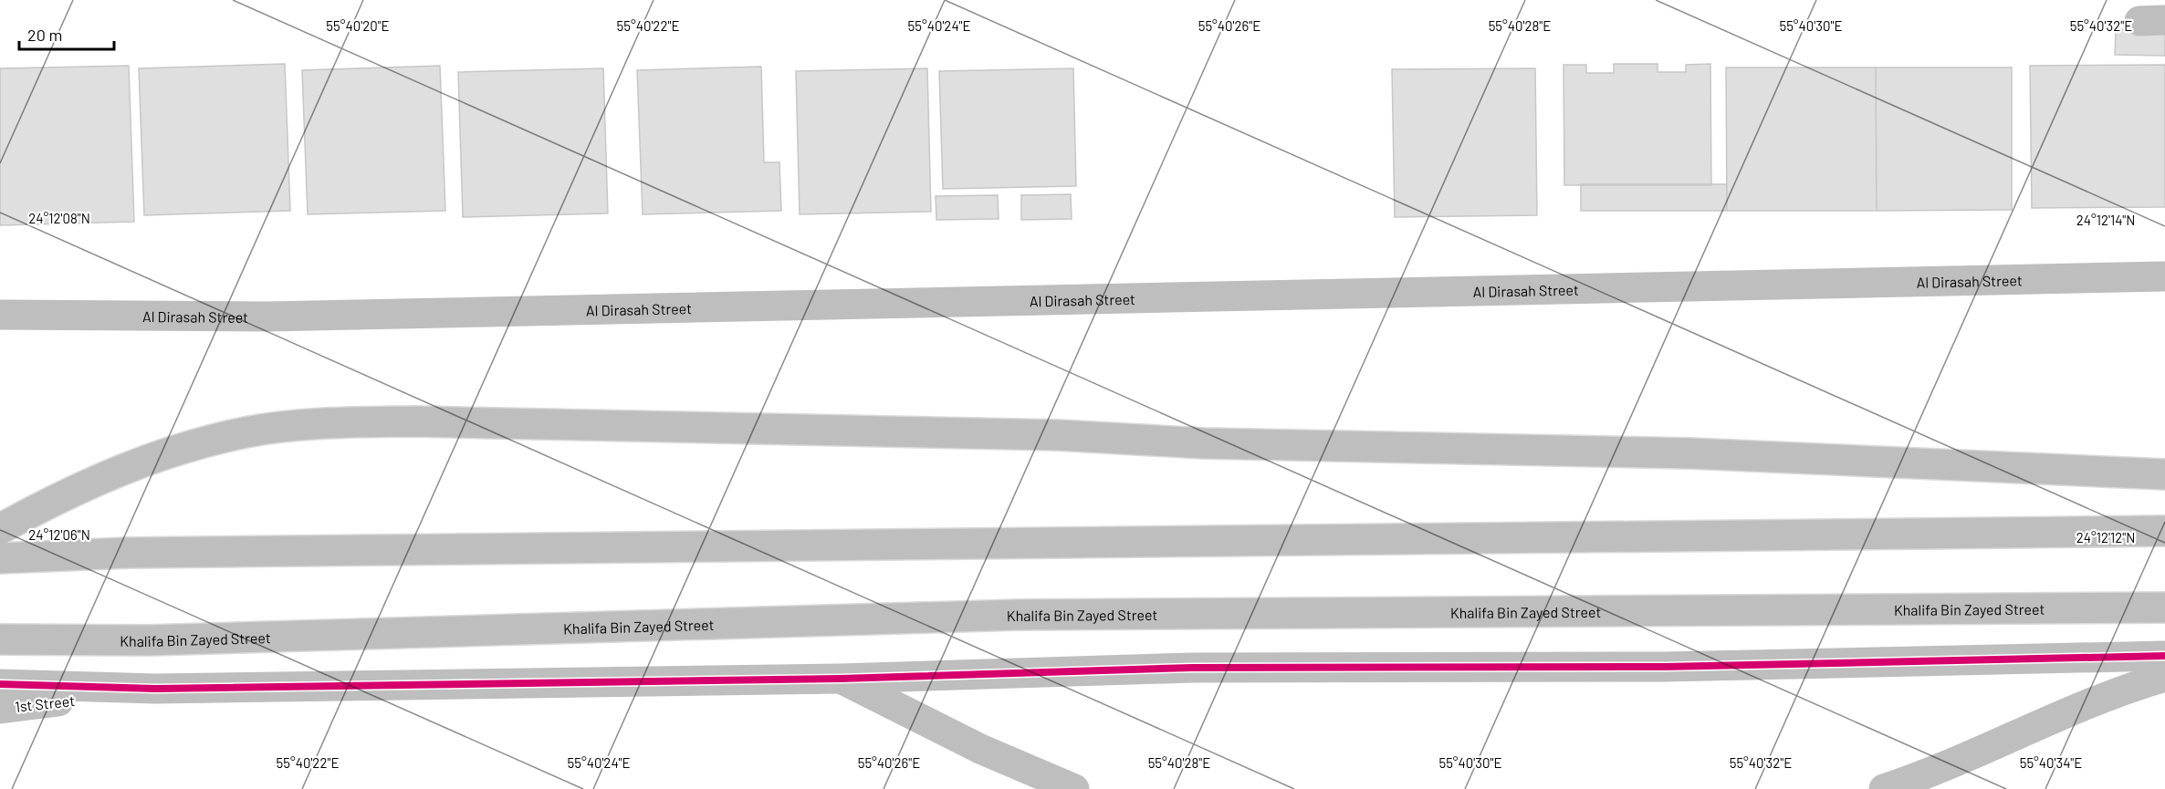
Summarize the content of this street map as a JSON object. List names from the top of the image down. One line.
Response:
{"streets":{"main road":["Al Dirasah Street","Khalifa Bin Zayed Street","1st Street"]},"scale_bar":"20 m","coordinates":["55°40'20\"E","55°40'22\"E","55°40'24\"E","55°40'26\"E","55°40'28\"E","55°40'30\"E","55°40'32\"E","24°12'08\"N","24°12'14\"N","24°12'06\"N","24°12'12\"N","55°40'34\"E"]}
